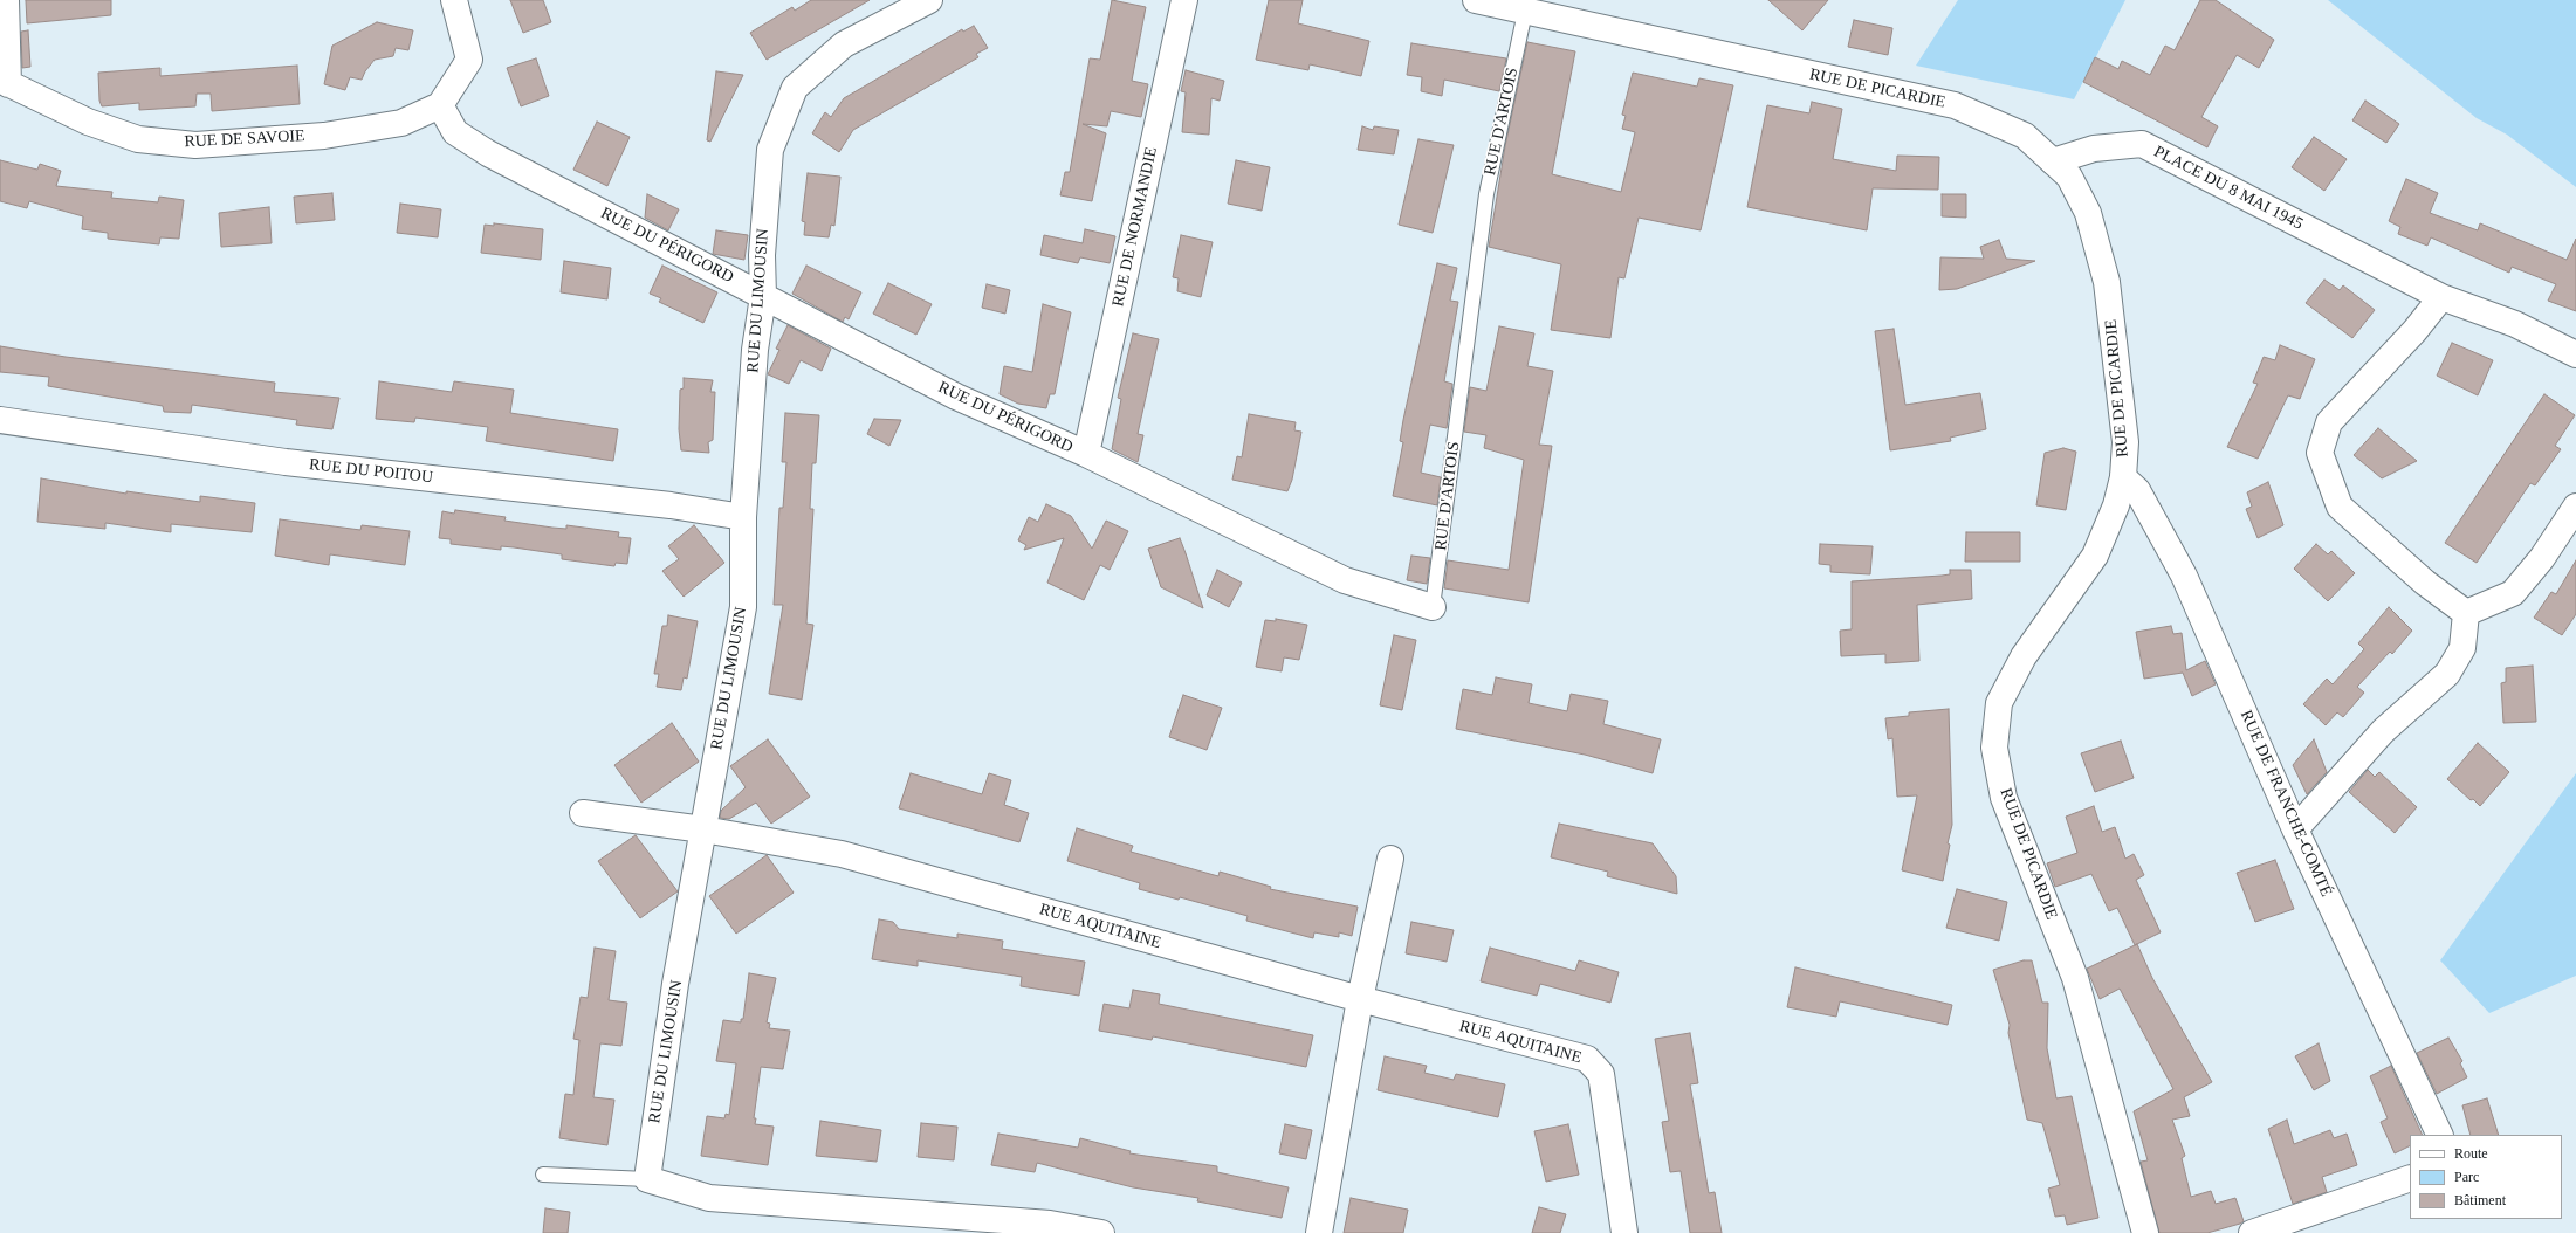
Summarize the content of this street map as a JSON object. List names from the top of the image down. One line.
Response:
{"streets":{"street":["RUE DE PICARDIE","RUE D'ARTOIS","RUE DE SAVOIE","PLACE DU 8 MAI 1945","RUE DE NORMANDIE","RUE DU PÉRIGORD","RUE DU LIMOUSIN","RUE DU POITOU","RUE DE FRANCHE-COMTÉ","RUE AQUITAINE"]},"crossings":[["RUE DE PICARDIE","RUE D'ARTOIS"],["RUE DE PICARDIE","PLACE DU 8 MAI 1945"],["RUE DE PICARDIE","RUE DE FRANCHE-COMTÉ"],["RUE D'ARTOIS","RUE DE NORMANDIE"],["RUE D'ARTOIS","RUE DU PÉRIGORD"],["RUE DE SAVOIE","RUE DU PÉRIGORD"],["RUE DE NORMANDIE","RUE DU PÉRIGORD"],["RUE DU PÉRIGORD","RUE DU LIMOUSIN"],["RUE DU LIMOUSIN","RUE DU POITOU"],["RUE DU LIMOUSIN","RUE AQUITAINE"]],"legend":["Route","Parc","Bâtiment"]}
